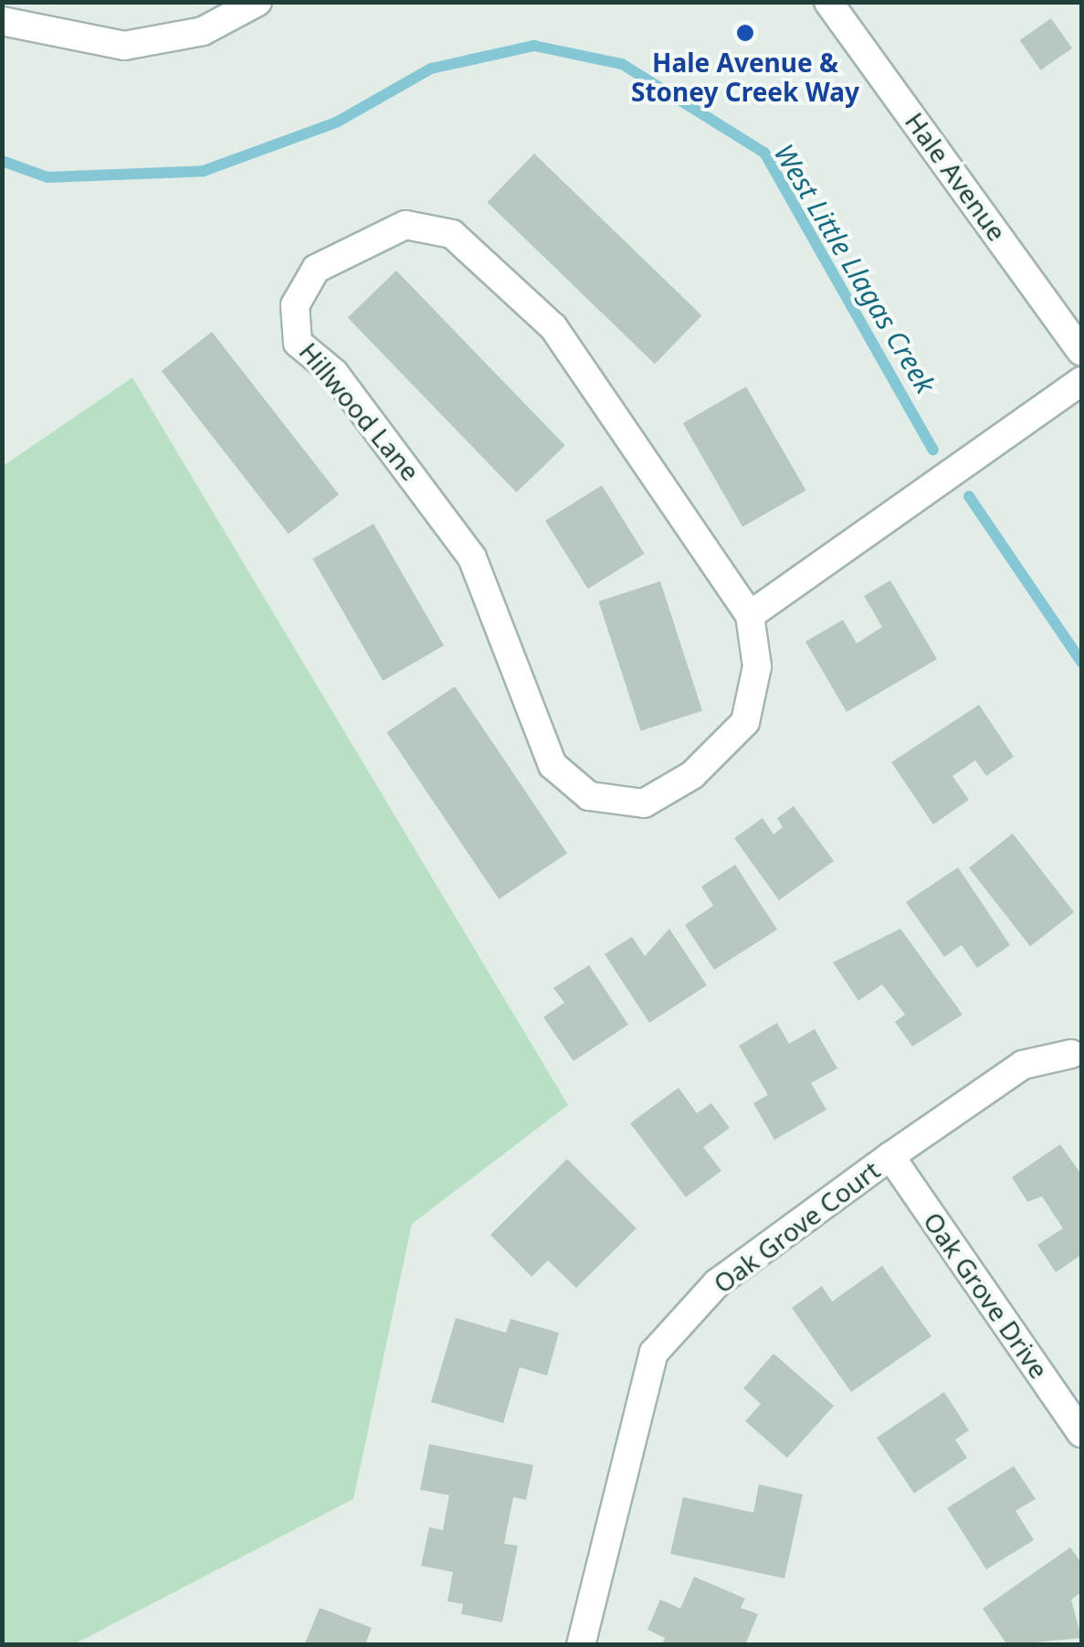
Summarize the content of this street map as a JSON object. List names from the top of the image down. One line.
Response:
{"streets":{"street":["Hale Avenue","Hillwood Lane","Oak Grove Court","Oak Grove Drive"]},"crossings":[["Oak Grove Court","Oak Grove Drive"]],"water":["West Little Llagas Creek"],"places":["Hale Avenue & Stoney Creek Way"]}
